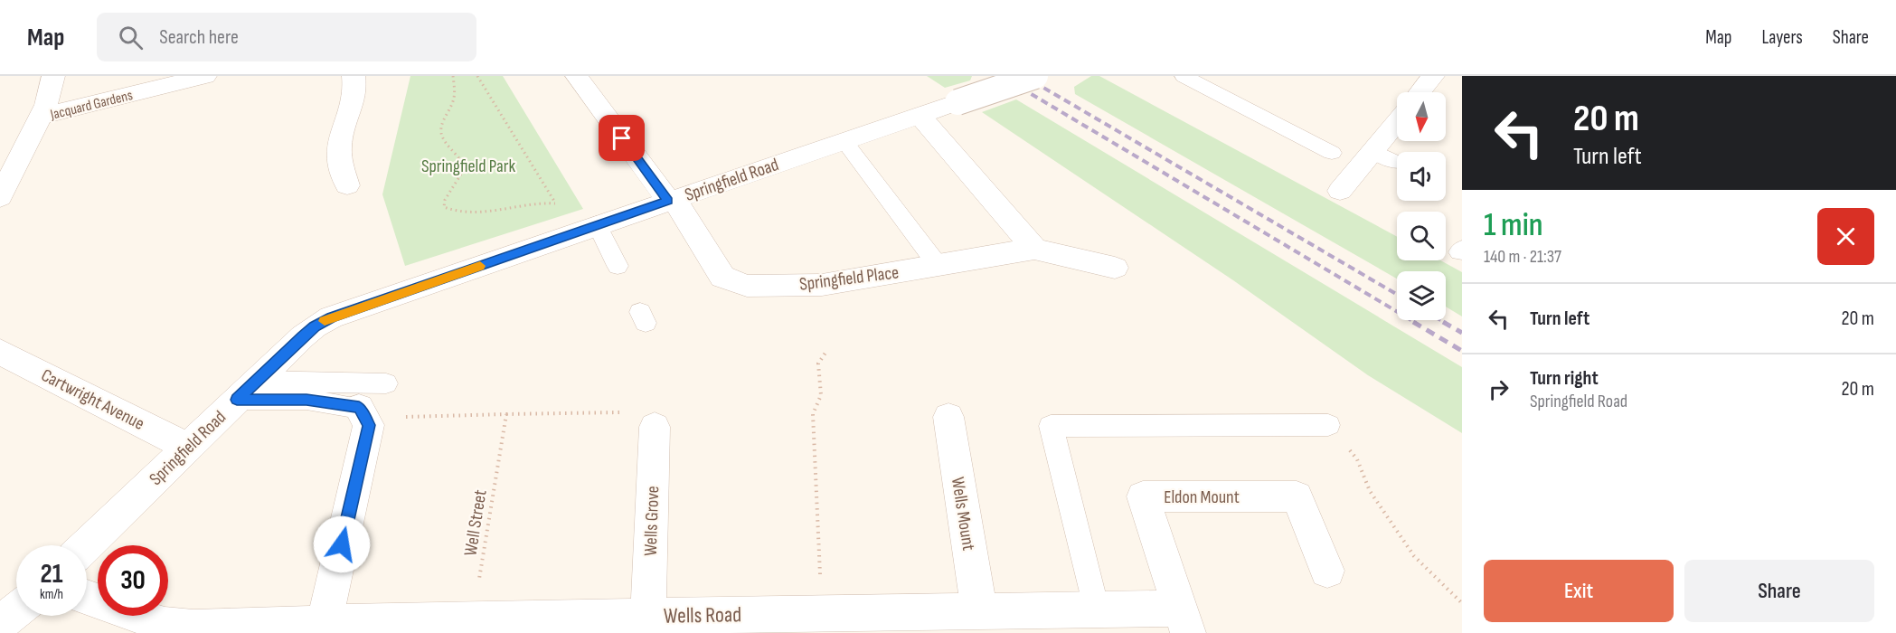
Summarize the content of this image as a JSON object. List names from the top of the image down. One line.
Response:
{"streets":{"street":["Jacquard Gardens","Springfield Road","Springfield Place","Cartwright Avenue","Eldon Mount","Wells Mount","Wells Grove","Wells Road"],"path":["Well Street"]},"crossings":[["Springfield Road","Springfield Place"],["Springfield Road","Cartwright Avenue"],["Eldon Mount","Wells Road"],["Wells Mount","Wells Road"],["Wells Grove","Wells Road"],["Well Street","Wells Road"]],"parks":["Springfield Park"],"north":"bottom","page":{"header":"Map","search":"Search here","nav":["Map","Layers","Share"],"turn":["20 m","Turn left"],"heading":["1 min","140 m · 21:37"],"list":[{"name":"Turn left","value":"20 m"},{"name":"Turn right","note":"Springfield Road","value":"20 m"}],"speed":"21 km/h","limit":"30","buttons":["Exit","Share"]}}
